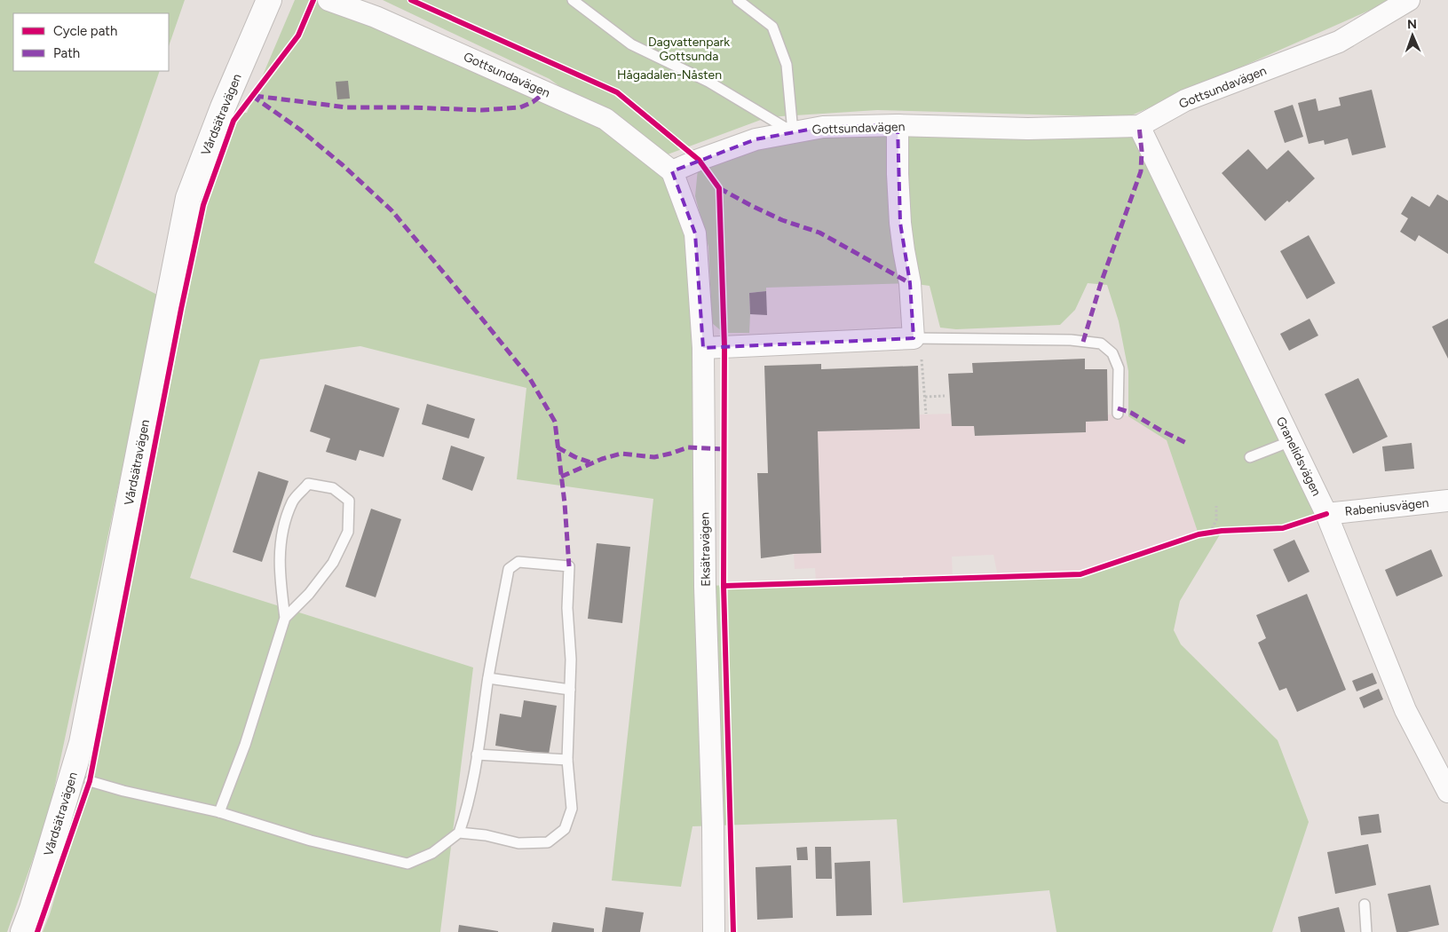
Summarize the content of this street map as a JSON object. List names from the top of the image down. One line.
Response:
{"streets":{"street":["Gottsundavägen","Vårdsätravägen","Granelidsvägen","Rabeniusvägen","Eksätravägen"]},"crossings":[["Gottsundavägen","Granelidsvägen"],["Gottsundavägen","Eksätravägen"],["Granelidsvägen","Rabeniusvägen"]],"parks":["Dagvattenpark Gottsunda","Hågadalen-Nåsten"],"legend":["Cycle path","Path"],"north":"top"}
